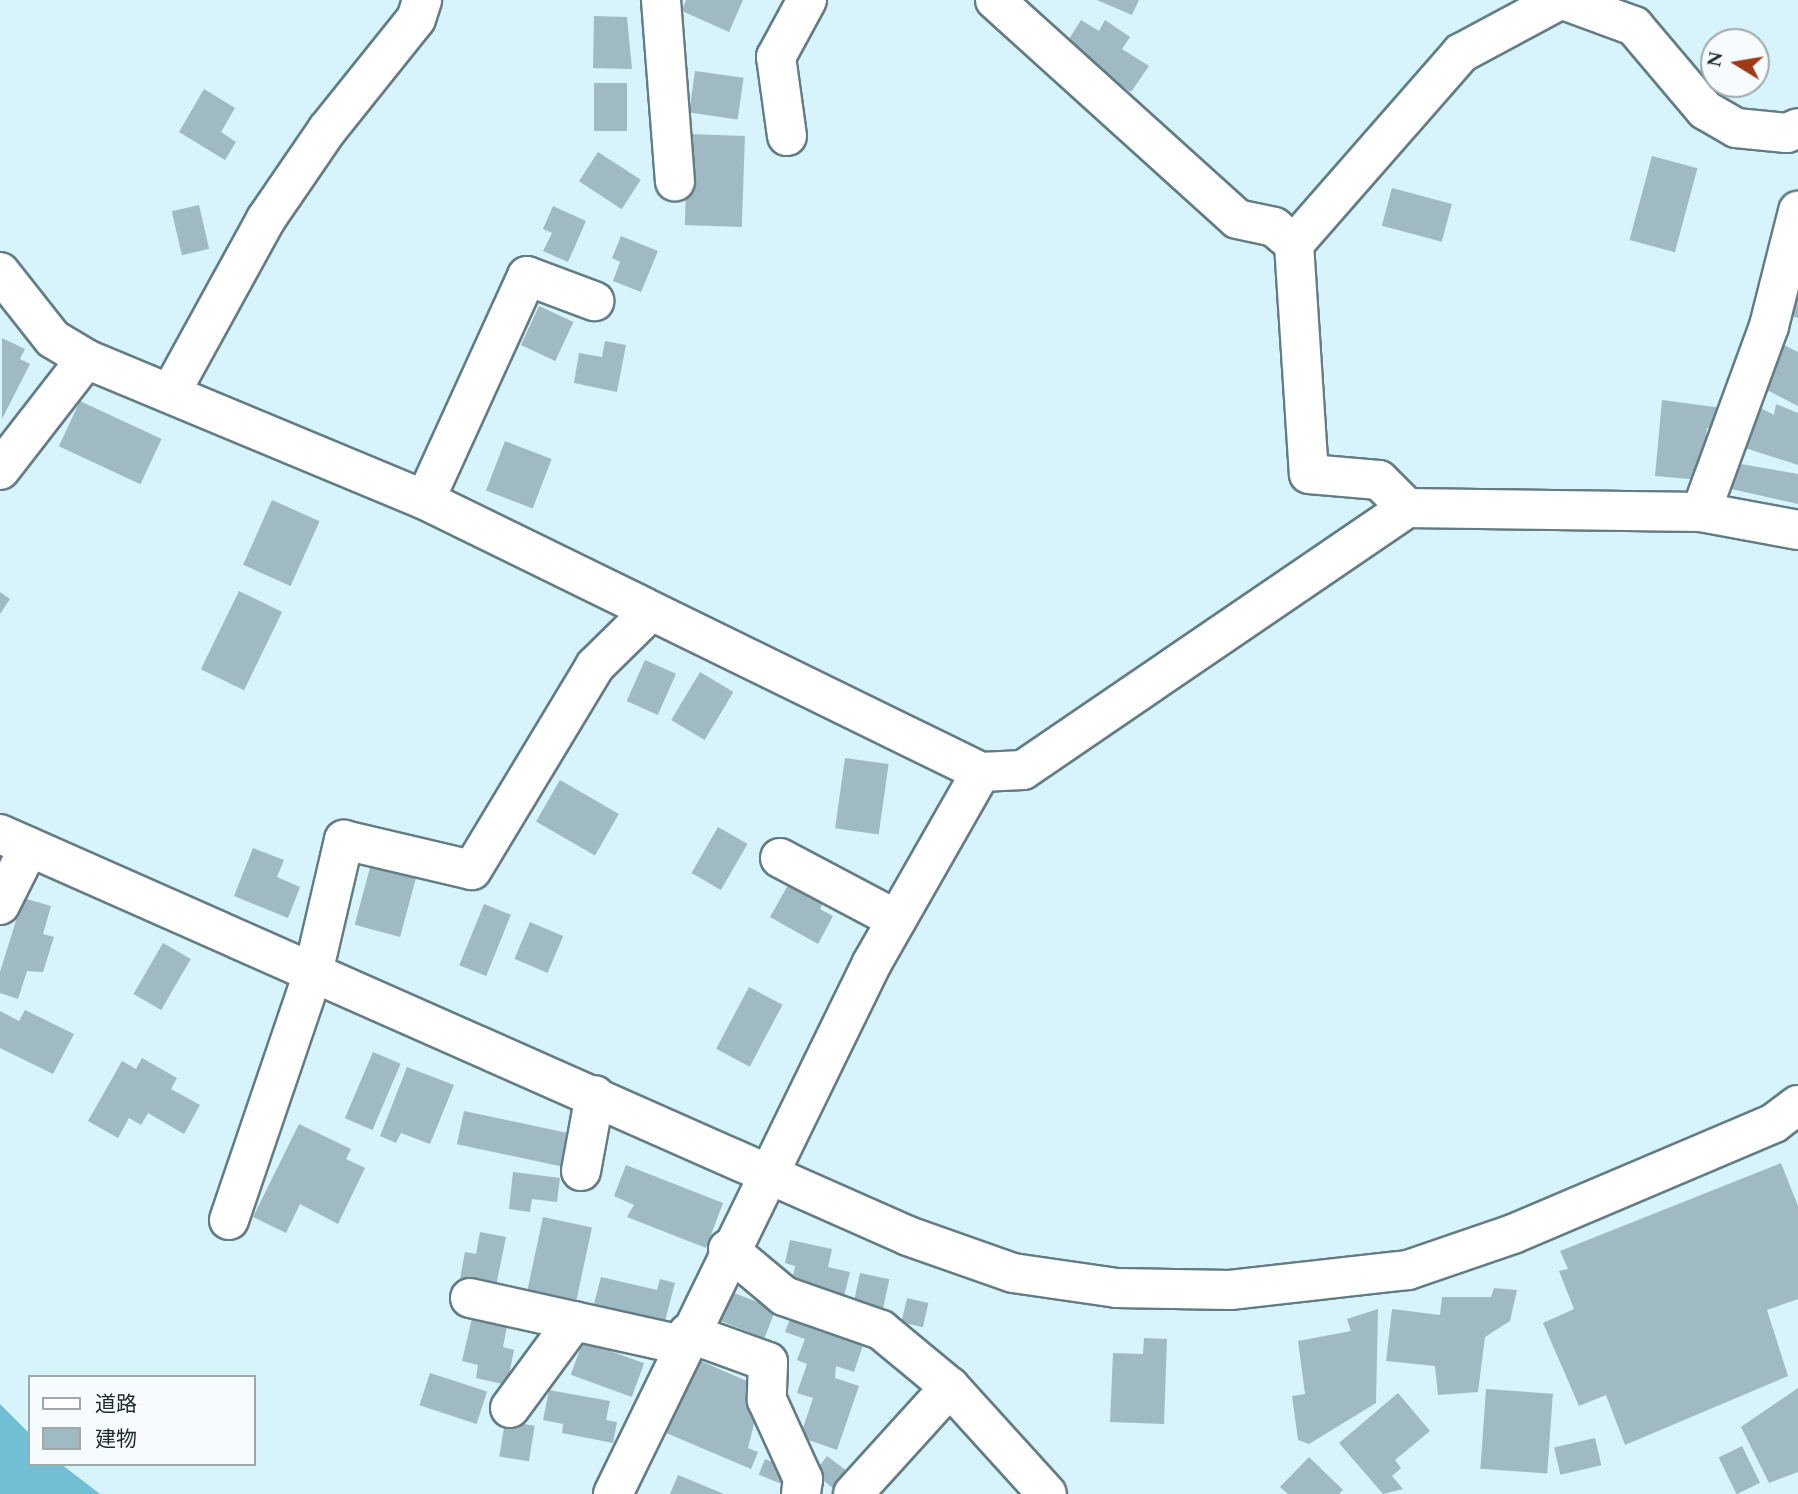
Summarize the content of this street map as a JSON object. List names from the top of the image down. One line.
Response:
{"legend":["道路","建物"],"north":"left"}
